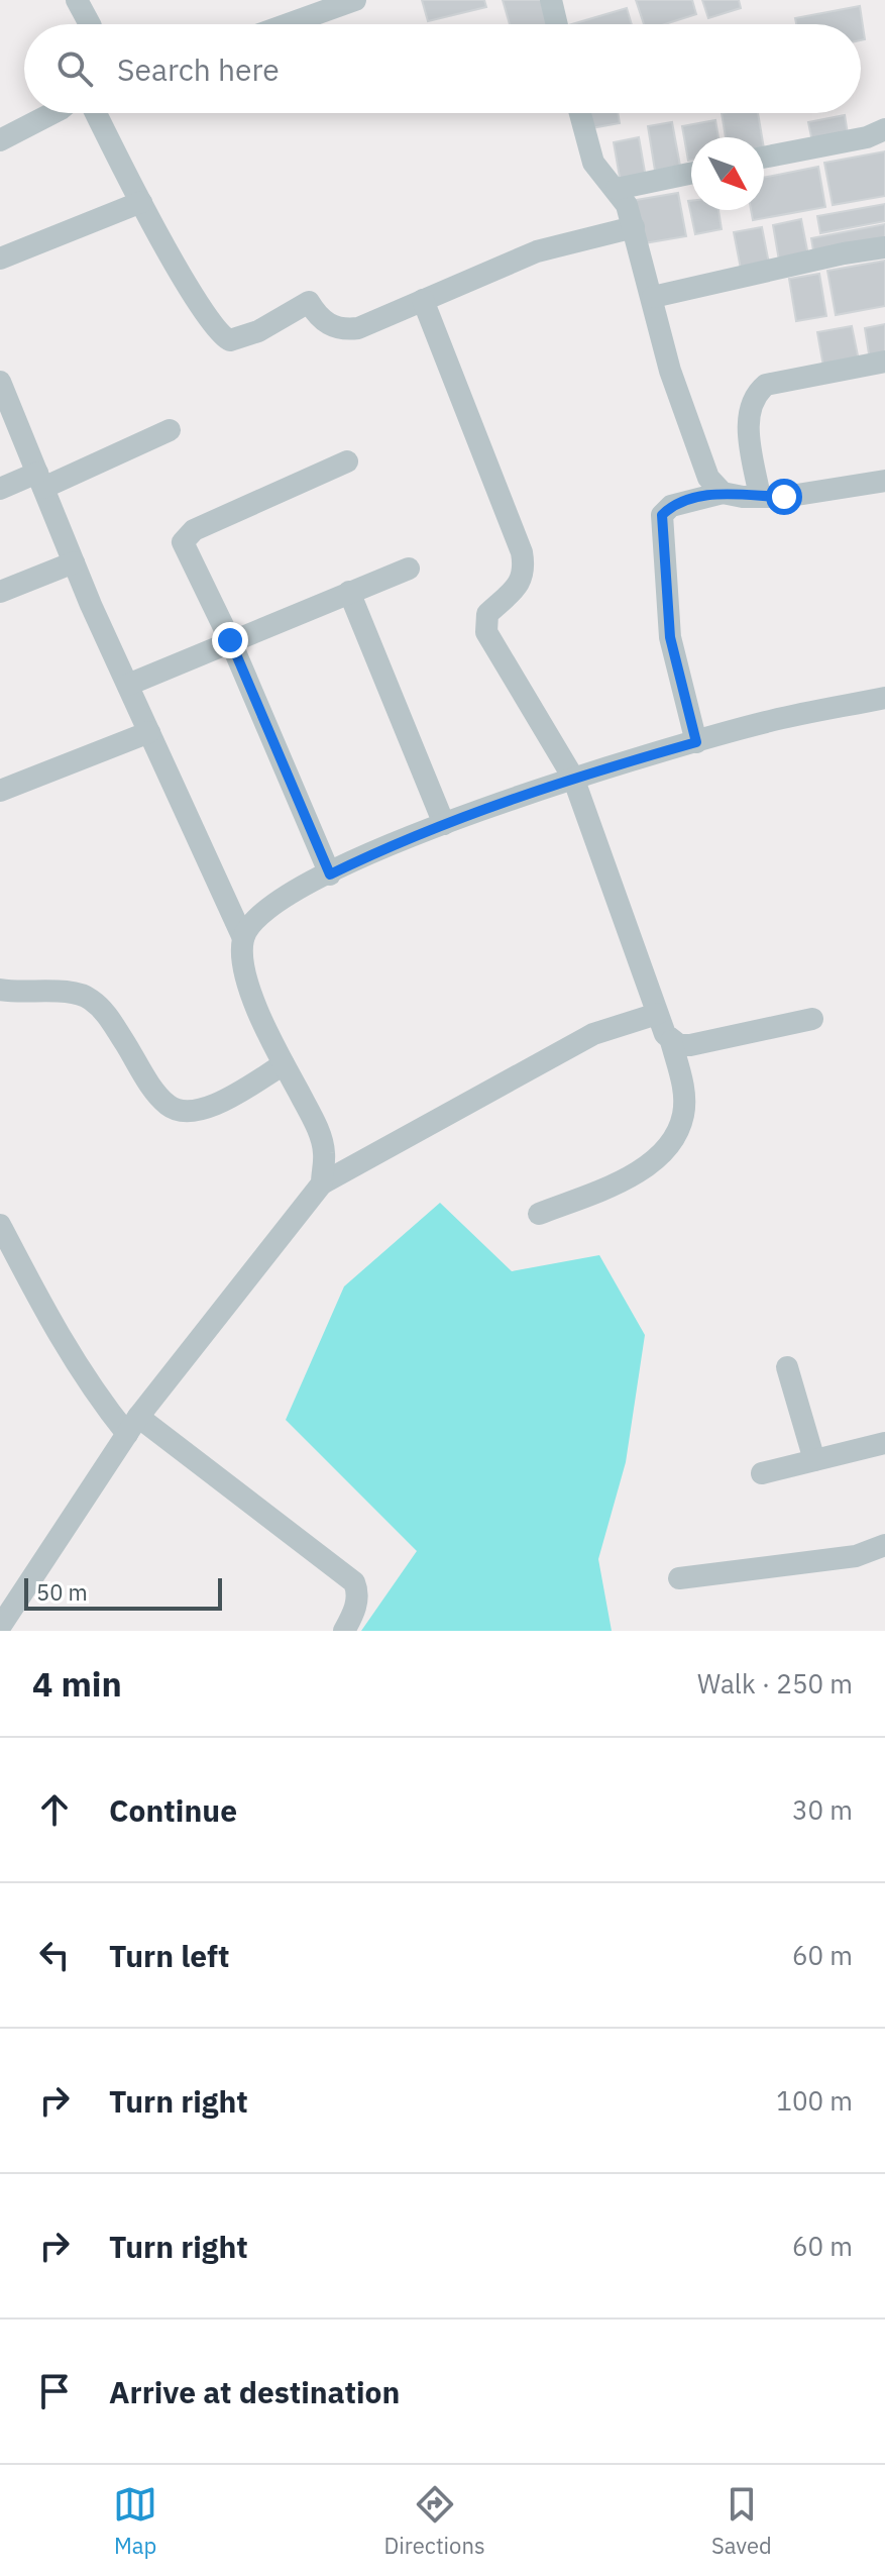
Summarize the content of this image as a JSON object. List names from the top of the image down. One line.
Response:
{"scale_bar":"50 m","north":"bottom right","page":{"search":"Search here","scale":"50 m","heading":["4 min","Walk · 250 m"],"list":[["Continue","30 m"],["Turn left","60 m"],["Turn right","100 m"],["Turn right","60 m"],"Arrive at destination"],"nav":["Map","Directions","Saved"]}}
